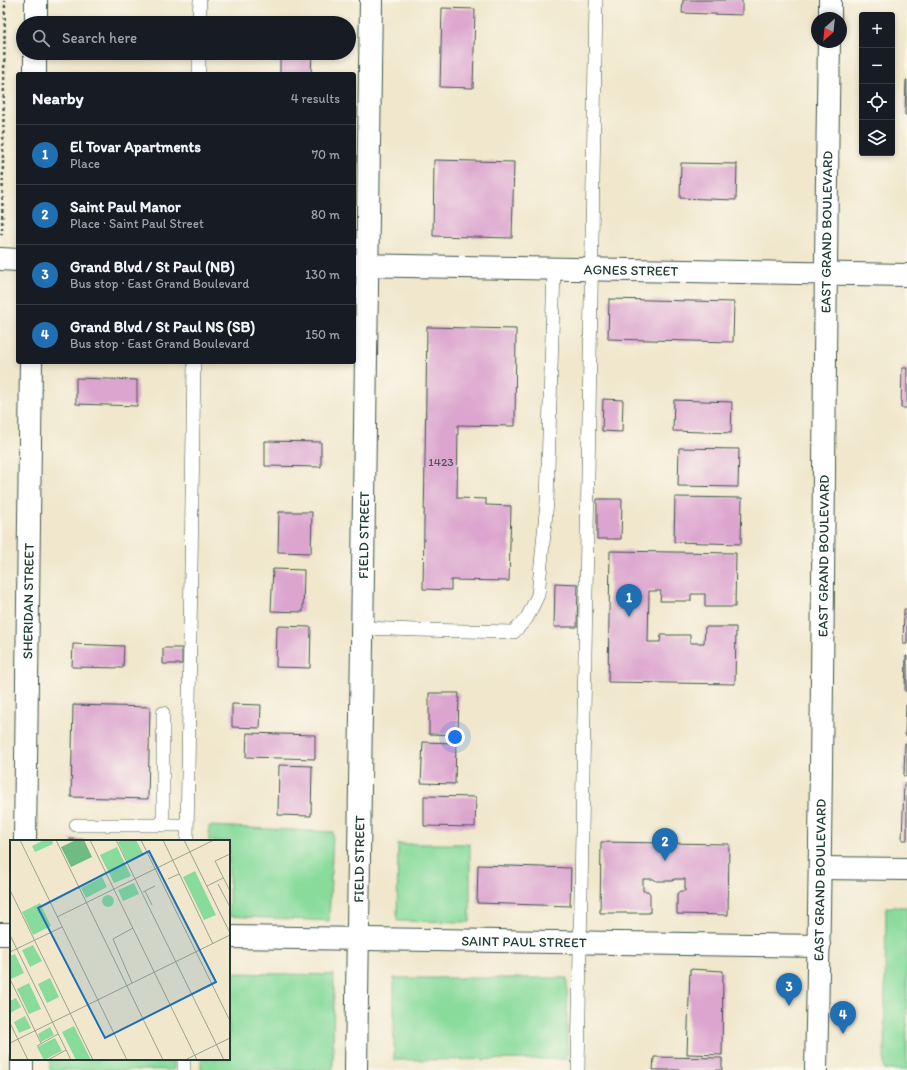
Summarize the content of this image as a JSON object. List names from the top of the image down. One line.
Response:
{"streets":{"street":["EAST GRAND BOULEVARD","AGNES STREET","FIELD STREET","SHERIDAN STREET","SAINT PAUL STREET"]},"crossings":[["EAST GRAND BOULEVARD","AGNES STREET"],["EAST GRAND BOULEVARD","SAINT PAUL STREET"],["AGNES STREET","FIELD STREET"],["FIELD STREET","SAINT PAUL STREET"]],"house_numbers":["1423"],"north":"bottom left","page":{"map_buttons":["+","−"],"search":"Search here","heading":["Nearby","4 results"],"list":[{"mark":"1","name":"El Tovar Apartments","note":"Place","value":"70 m"},{"mark":"2","name":"Saint Paul Manor","note":"Place · Saint Paul Street","value":"80 m"},{"mark":"3","name":"Grand Blvd / St Paul (NB)","note":"Bus stop · East Grand Boulevard","value":"130 m"},{"mark":"4","name":"Grand Blvd / St Paul NS (SB)","note":"Bus stop · East Grand Boulevard","value":"150 m"}],"pins":["1","2","3","4"]}}
